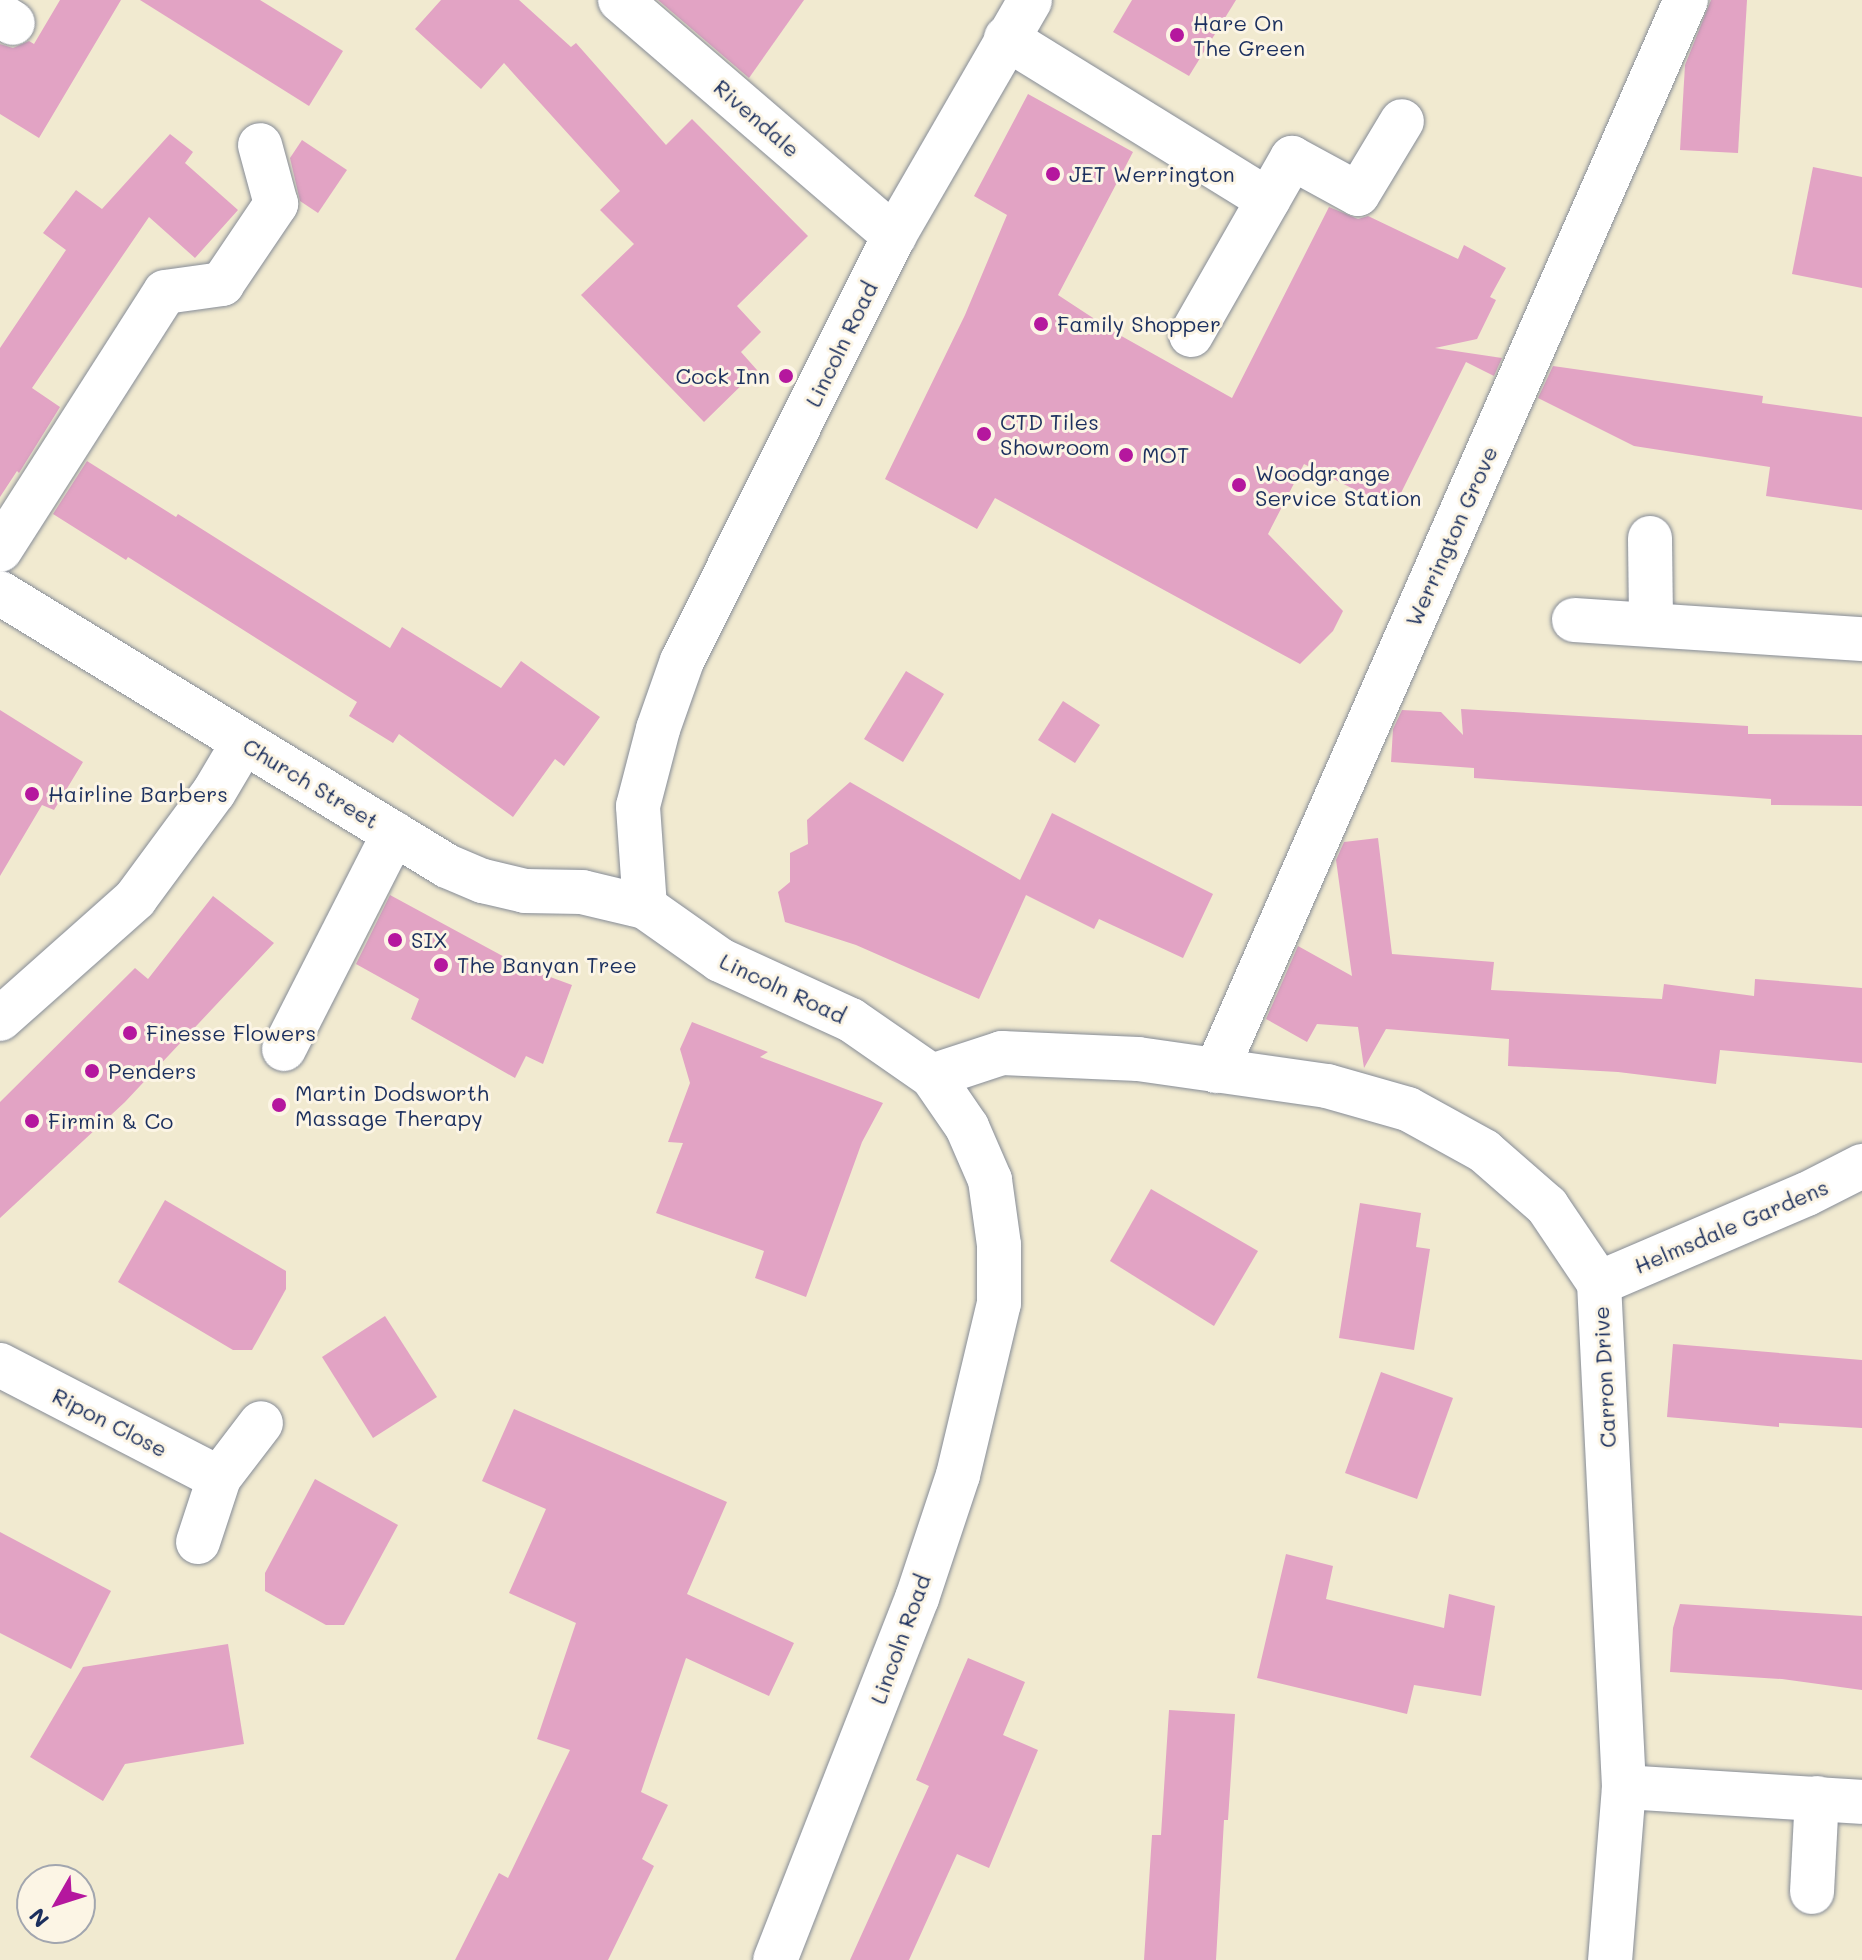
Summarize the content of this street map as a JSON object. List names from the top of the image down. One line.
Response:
{"streets":{"street":["Rivendale","Lincoln Road","Werrington Grove","Church Street","Helmsdale Gardens","Carron Drive","Ripon Close"]},"crossings":[["Rivendale","Lincoln Road"],["Lincoln Road","Church Street"],["Lincoln Road","Carron Drive"],["Werrington Grove","Carron Drive"],["Helmsdale Gardens","Carron Drive"]],"places":["Hare On The Green","JET Werrington","Family Shopper","Cock Inn","CTD Tiles Showroom","MOT","Woodgrange Service Station","Hairline Barbers","SIX","The Banyan Tree","Finesse Flowers","Penders","Martin Dodsworth Massage Therapy","Firmin & Co"],"north":"bottom left"}
